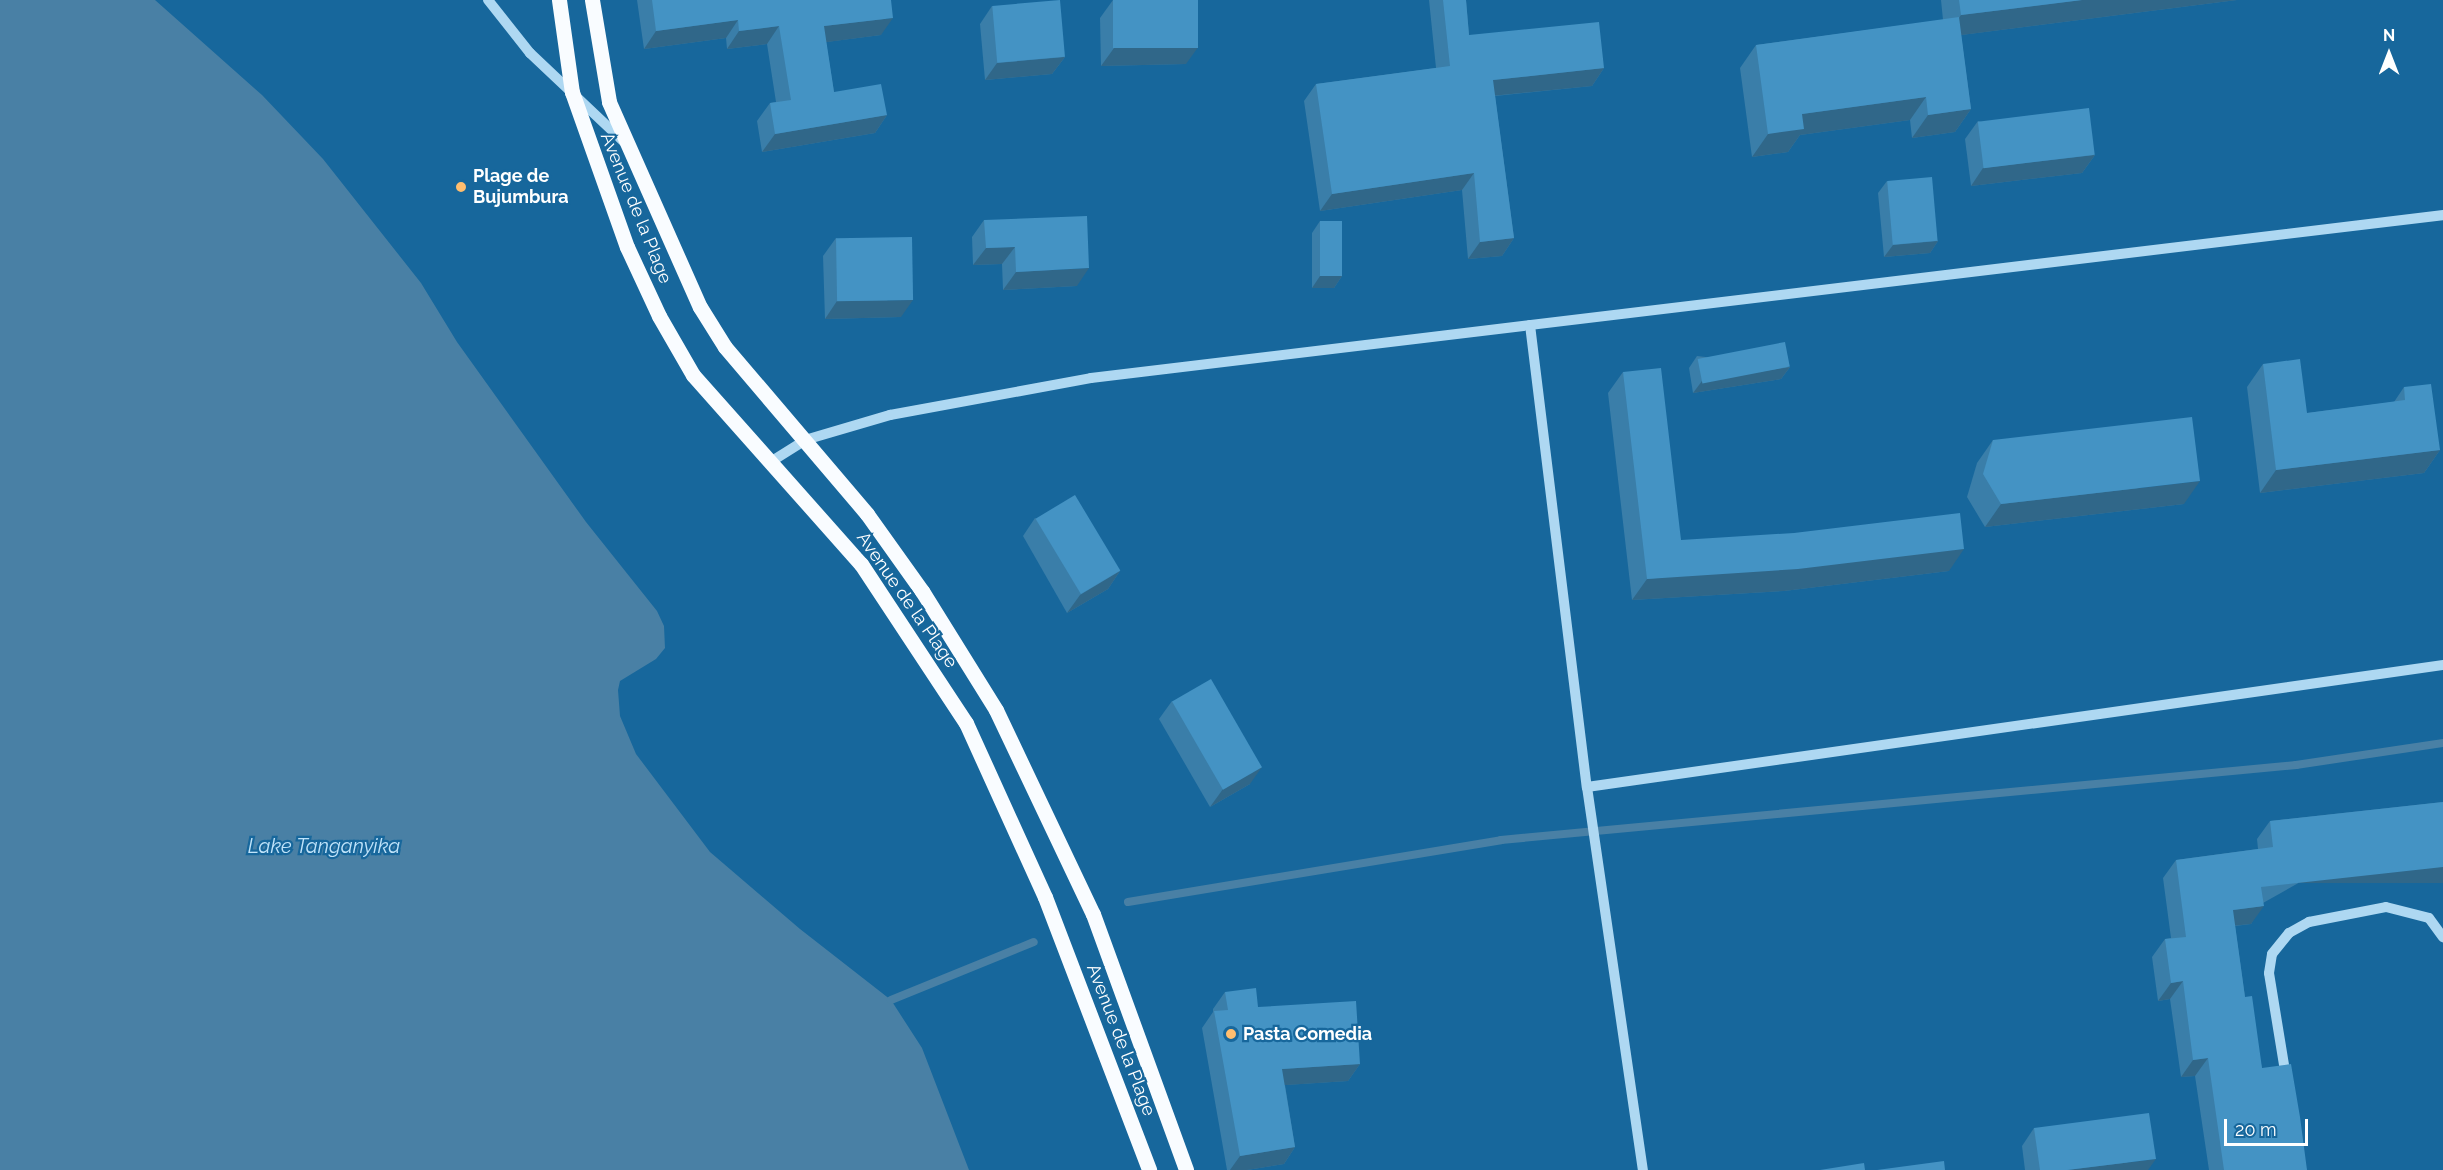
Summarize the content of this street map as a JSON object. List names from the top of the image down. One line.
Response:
{"streets":{"main road":["Avenue de la Plage"]},"water":["Lake Tanganyika"],"places":["Plage de Bujumbura","Pasta Comedia"],"scale_bar":"20 m","north":"top"}
